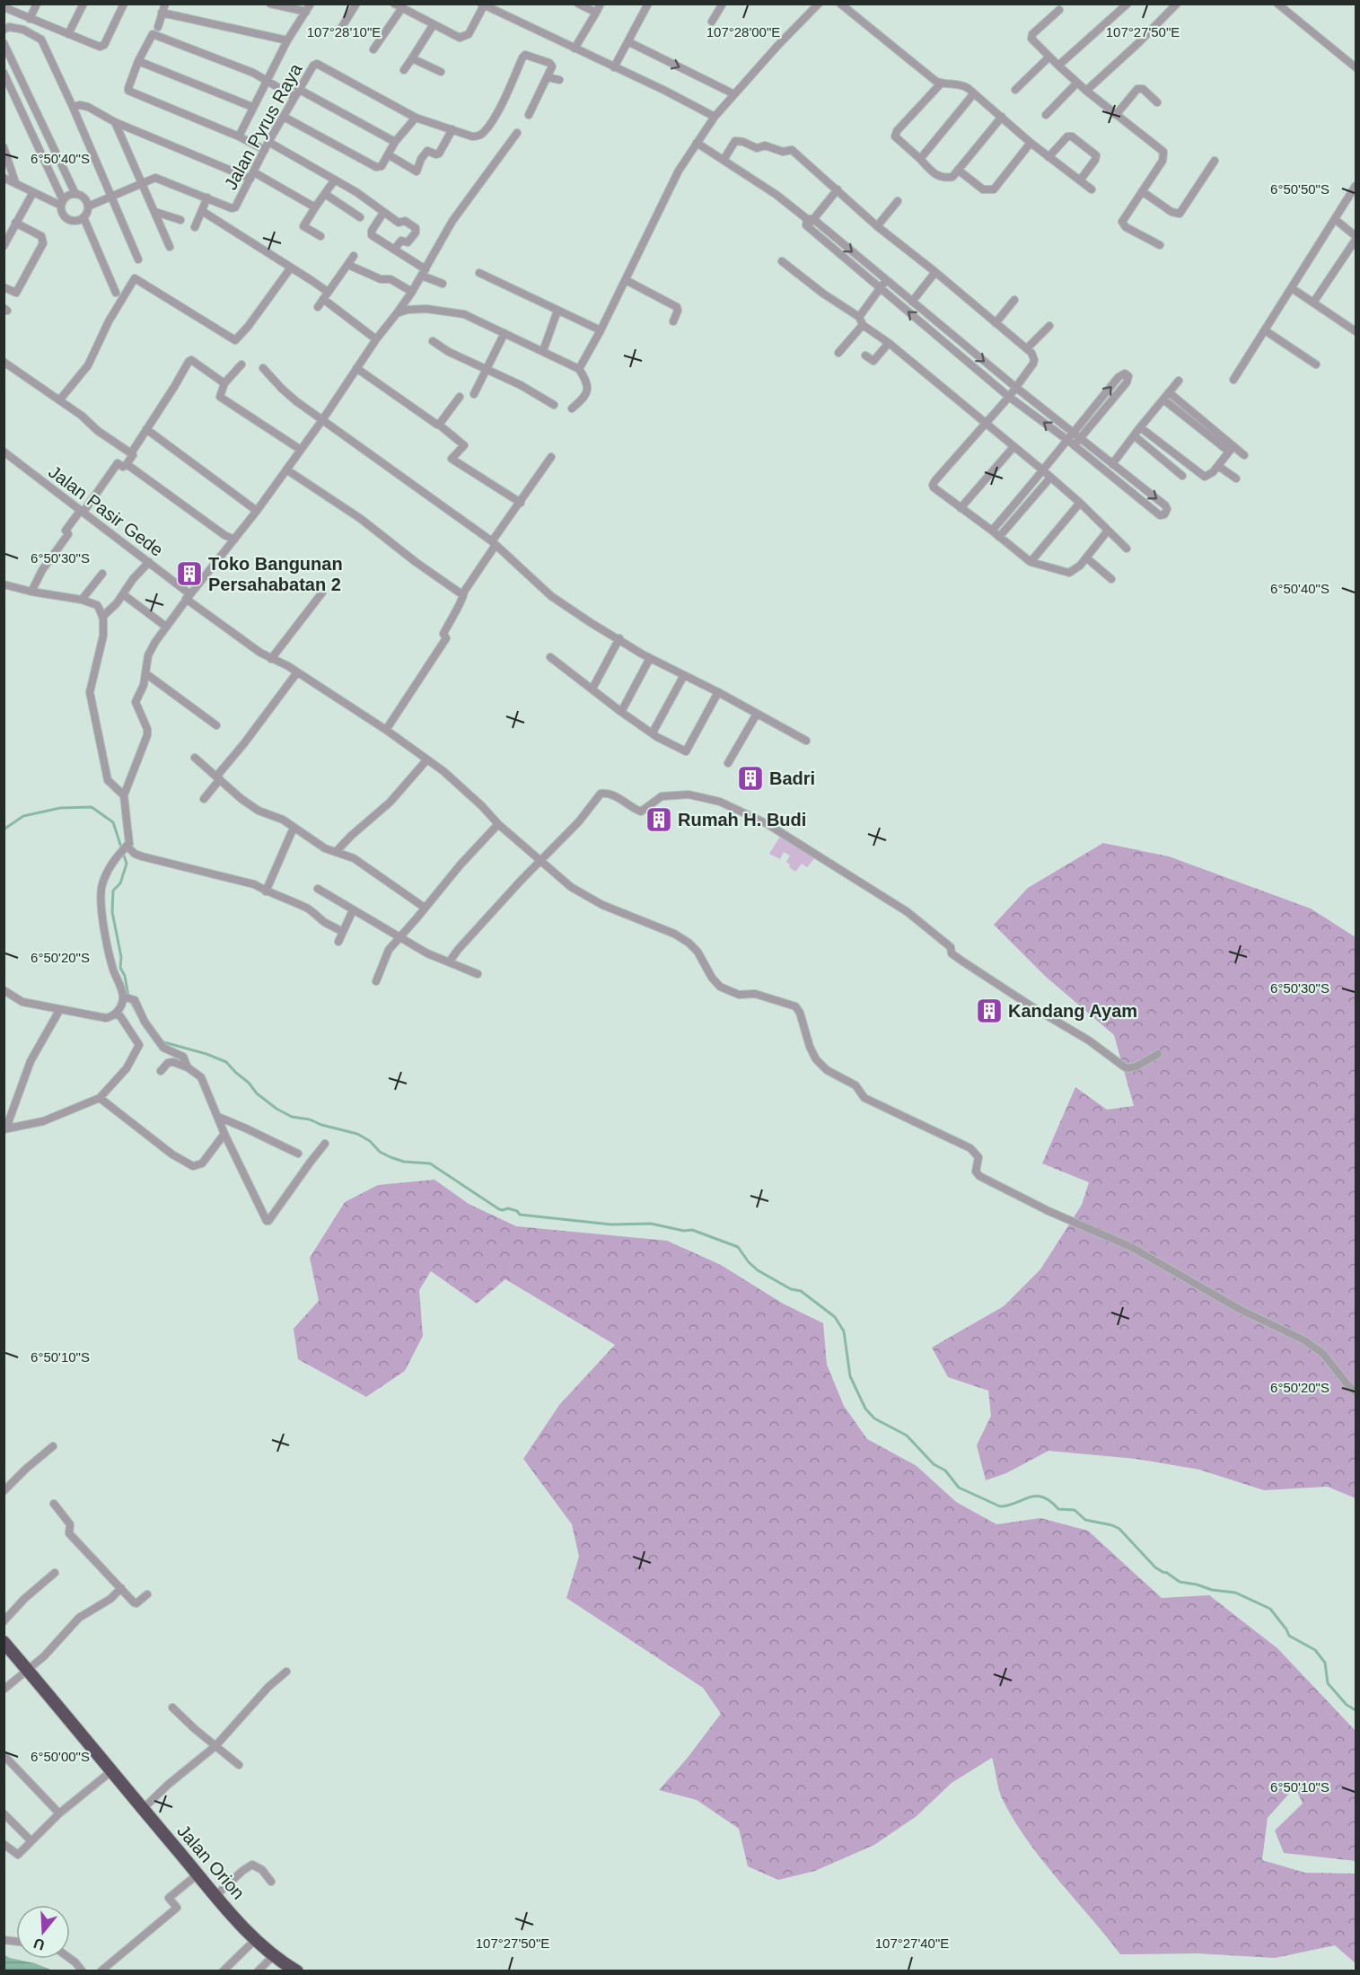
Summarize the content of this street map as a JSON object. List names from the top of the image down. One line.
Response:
{"streets":{"highway":["Jalan Orion"],"street":["Jalan Pyrus Raya","Jalan Pasir Gede"]},"places":{"building":["Toko Bangunan Persahabatan 2","Badri","Rumah H. Budi","Kandang Ayam"]},"north":"bottom","coordinates":["107°28'10\"E","107°28'00\"E","107°27'50\"E","6°50'40\"S","6°50'50\"S","6°50'30\"S","6°50'20\"S","6°50'10\"S","6°50'00\"S","107°27'40\"E"]}
